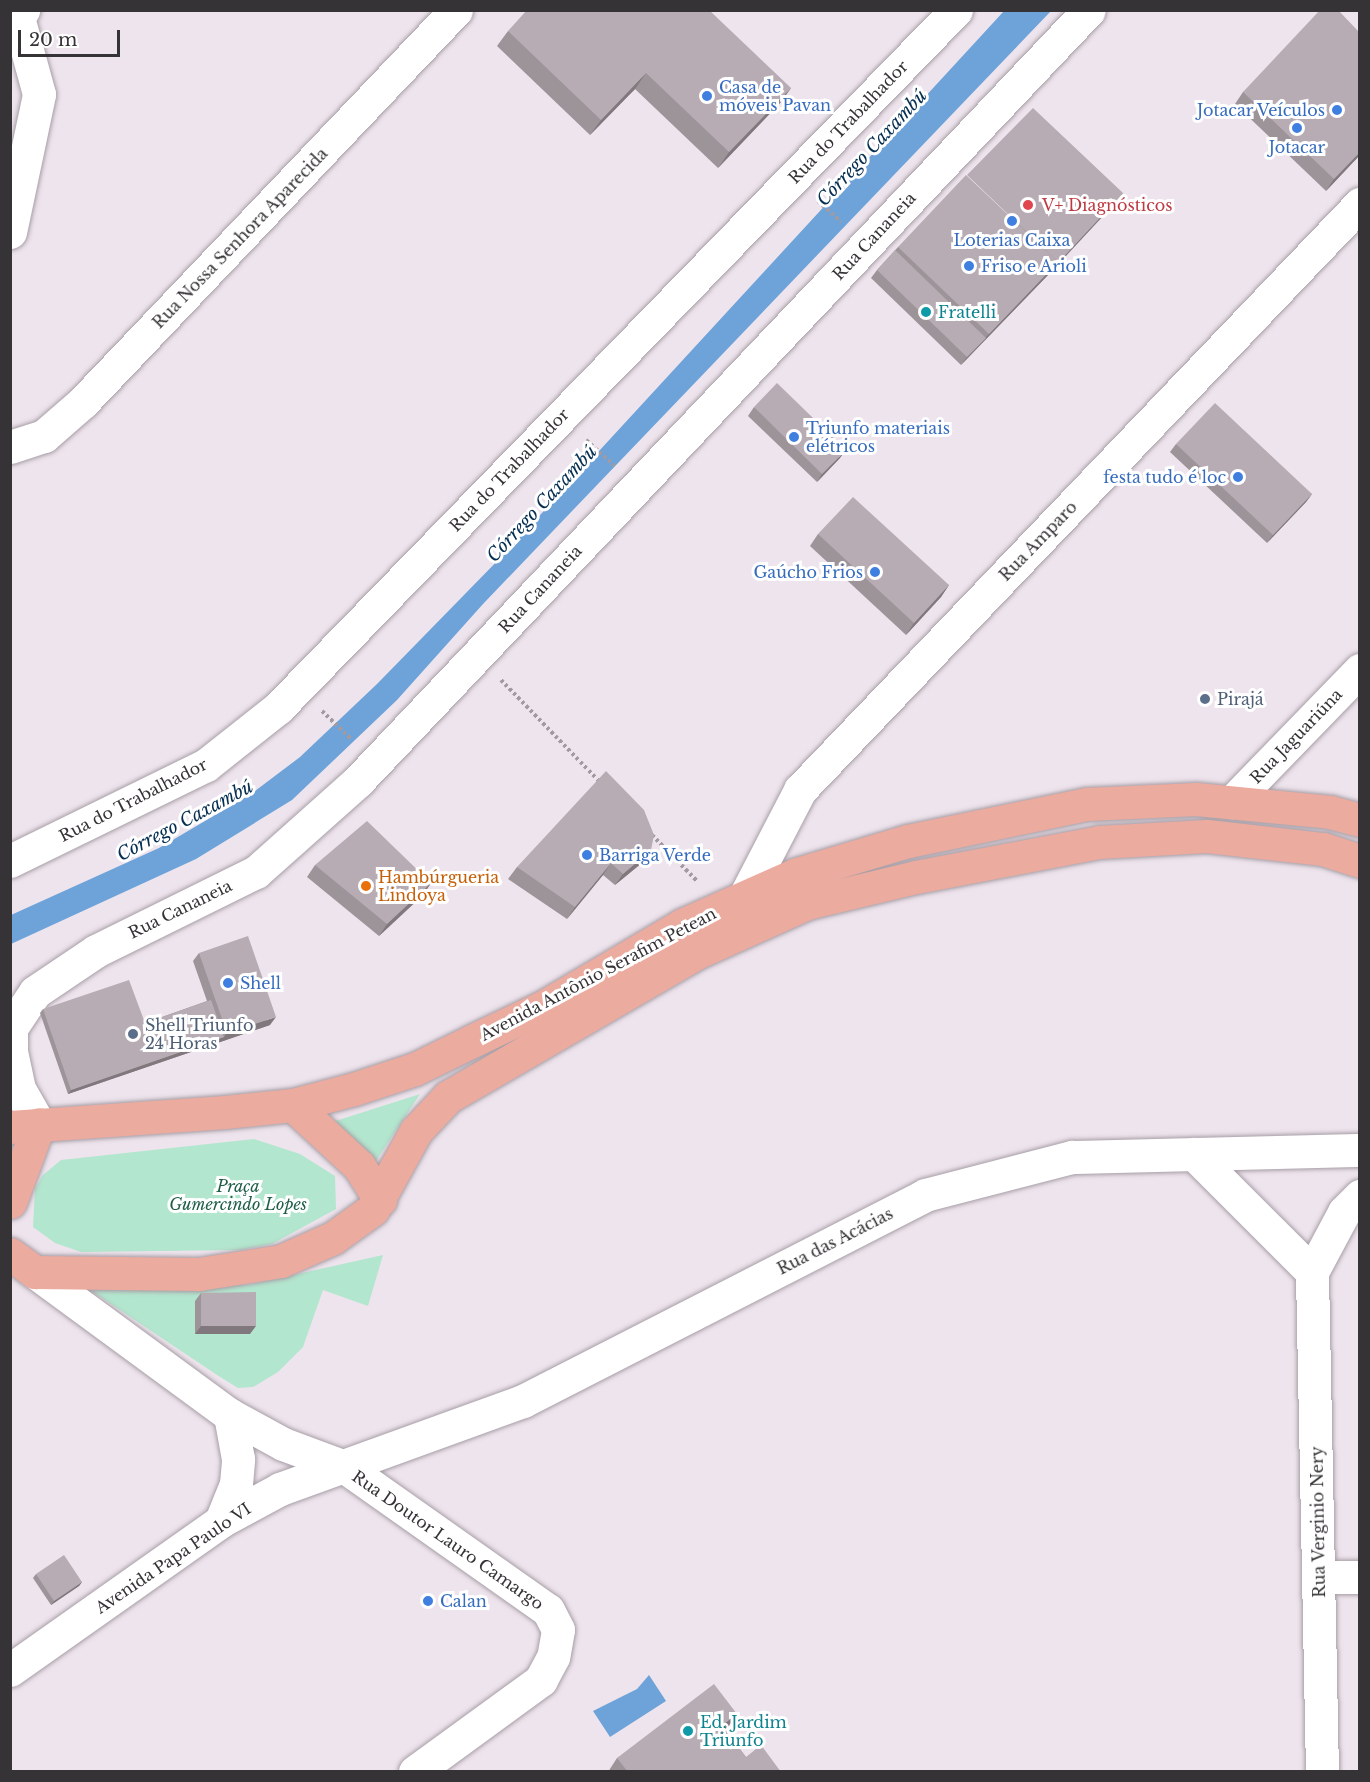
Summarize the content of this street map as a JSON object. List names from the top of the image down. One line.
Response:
{"streets":{"main road":["Avenida Antônio Serafim Petean"],"street":["Rua do Trabalhador","Rua Cananeia","Rua Nossa Senhora Aparecida","Rua Amparo","Rua Jaguariúna","Rua das Acácias","Rua Verginio Nery","Rua Doutor Lauro Camargo","Avenida Papa Paulo VI"]},"crossings":[["Rua Cananeia","Avenida Antônio Serafim Petean"],["Rua Amparo","Avenida Antônio Serafim Petean"],["Rua Jaguariúna","Avenida Antônio Serafim Petean"],["Rua das Acácias","Rua Doutor Lauro Camargo"],["Rua das Acácias","Avenida Papa Paulo VI"],["Rua Doutor Lauro Camargo","Avenida Papa Paulo VI"]],"water":["Córrego Caxambú"],"parks":["Praça Gumercindo Lopes"],"places":["Casa de móveis Pavan","Jotacar Veículos","Jotacar","V+ Diagnósticos","Loterias Caixa","Friso e Arioli","Fratelli","Triunfo materiais elétricos","festa tudo é loc","Gaúcho Frios","Pirajá","Barriga Verde","Hambúrgueria Lindoya","Shell","Shell Triunfo 24 Horas","Calan","Ed. Jardim Triunfo"],"scale_bar":"20 m"}
